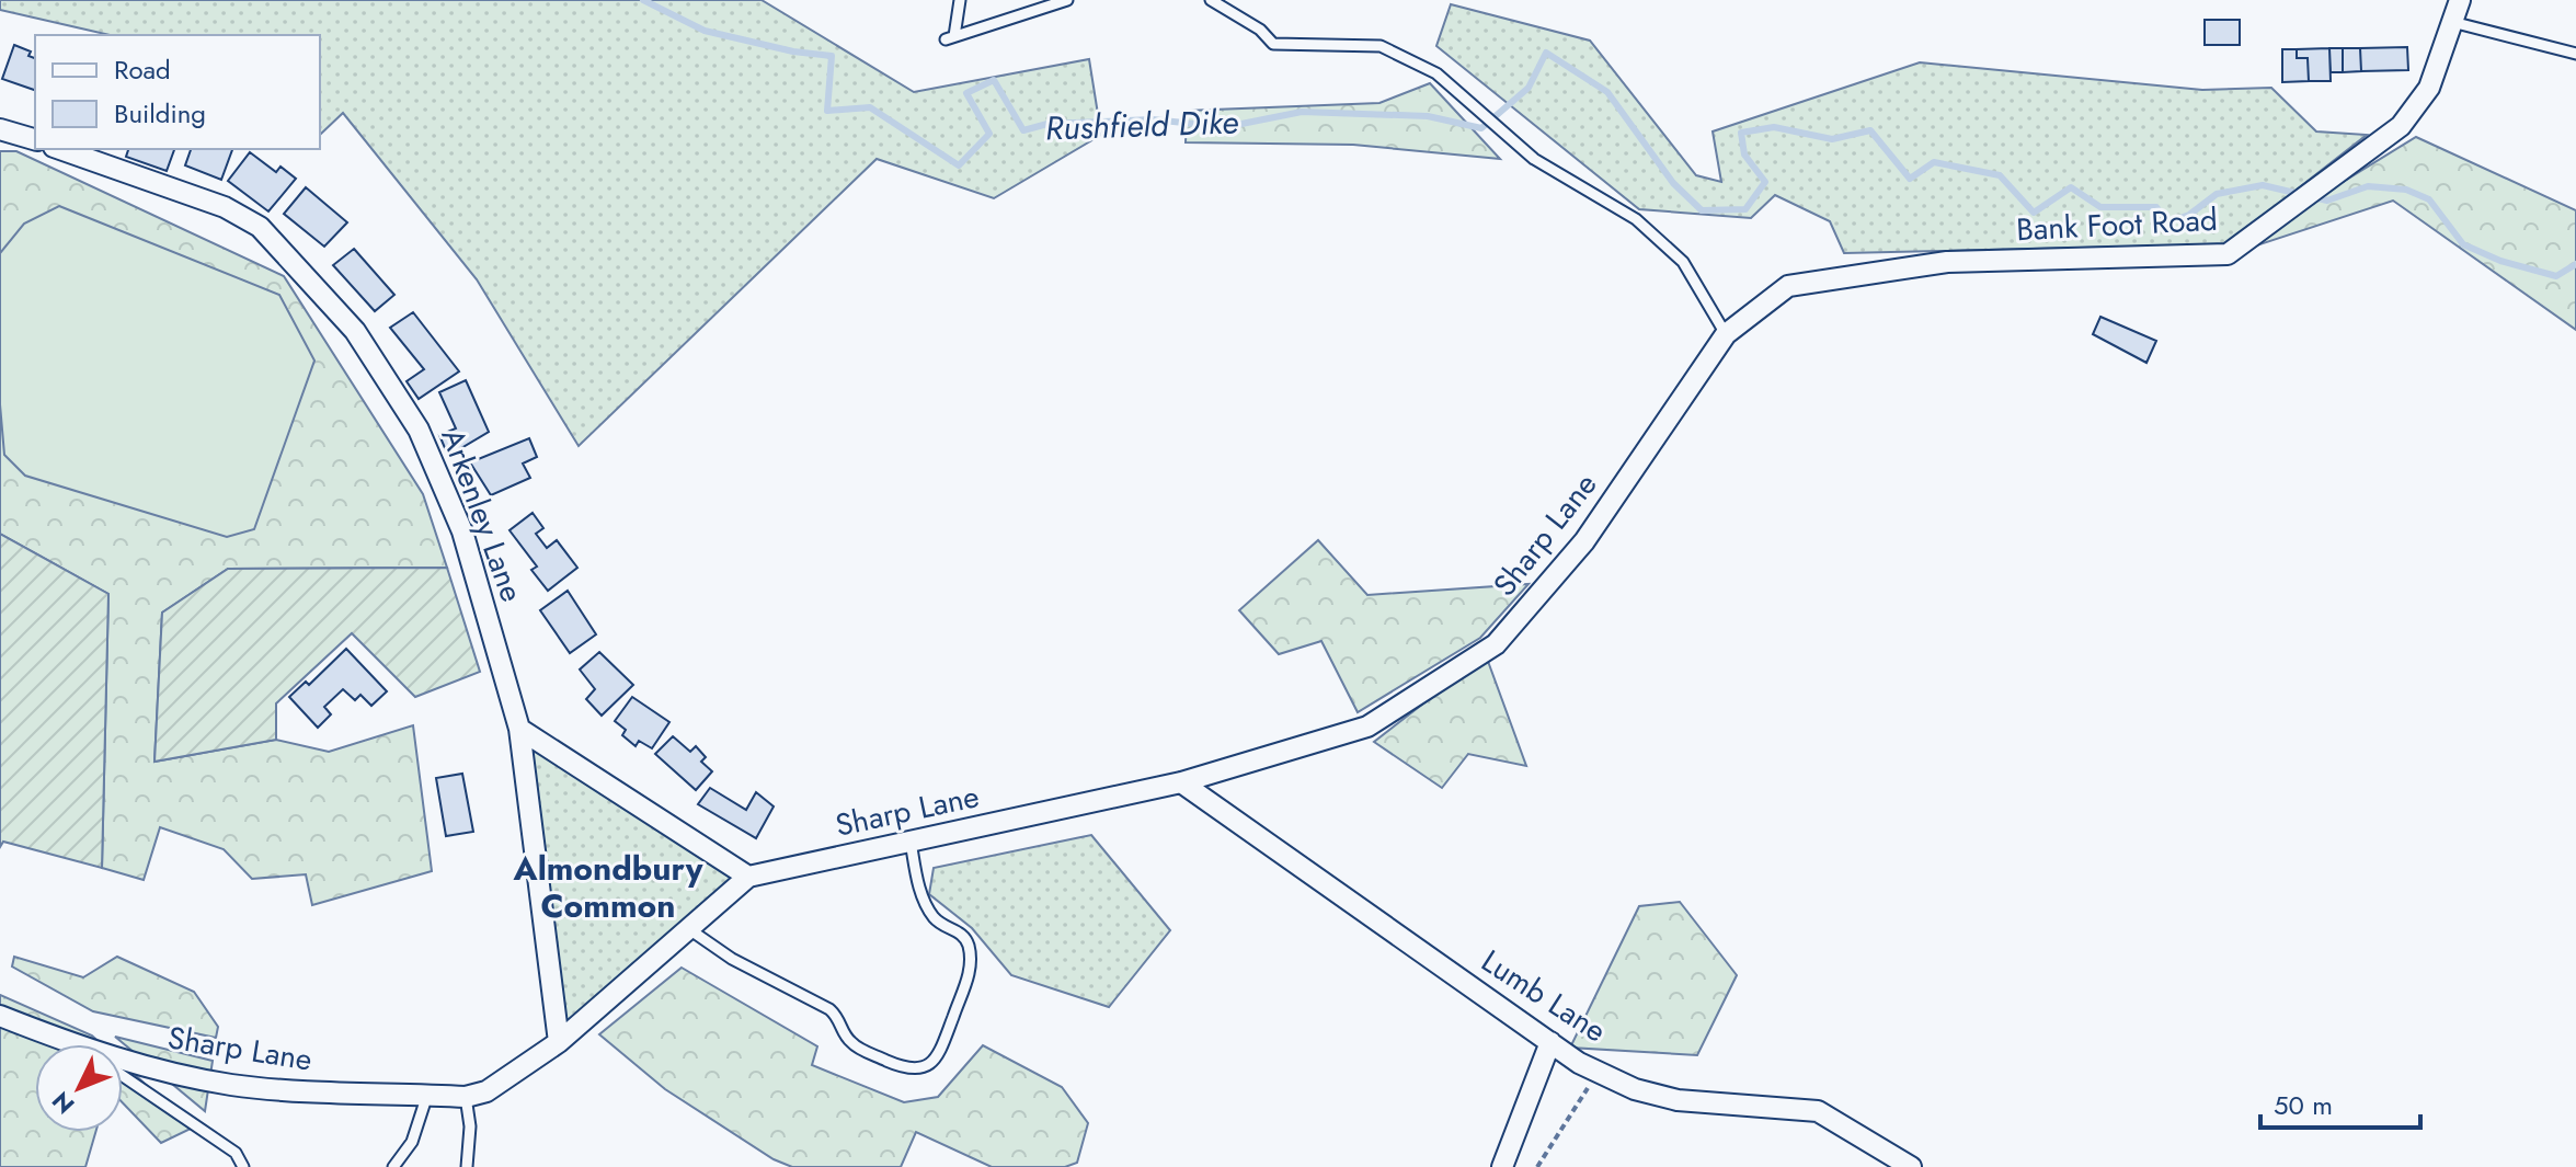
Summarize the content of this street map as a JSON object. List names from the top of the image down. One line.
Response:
{"streets":{"street":["Bank Foot Road","Arkenley Lane","Sharp Lane","Lumb Lane"]},"crossings":[["Bank Foot Road","Sharp Lane"],["Arkenley Lane","Sharp Lane"],["Sharp Lane","Lumb Lane"]],"districts":["Almondbury Common"],"water":["Rushfield Dike"],"legend":["Road","Building"],"scale_bar":"50 m","north":"bottom left"}
